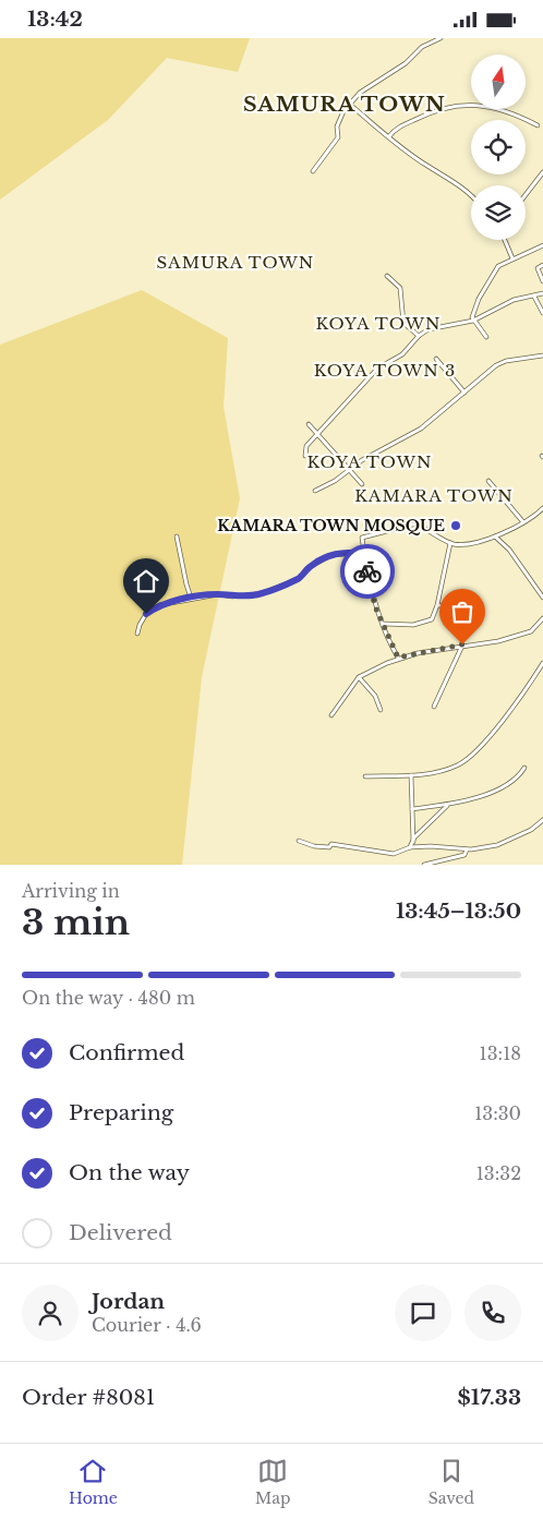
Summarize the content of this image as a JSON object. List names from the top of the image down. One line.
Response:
{"districts":["SAMURA TOWN","SAMURA TOWN","KOYA TOWN","KOYA TOWN 3","KOYA TOWN","KAMARA TOWN"],"places":["KAMARA TOWN MOSQUE"],"north":"top","page":{"status":"13:42","heading":["3 min","Arriving in","13:45–13:50"],"panel":["Jordan","Courier · 4.6","Order #8081","$17.33"],"bar":"On the way · 480 m","list":[["Confirmed","13:18"],["Preparing","13:30"],["On the way","13:32"],"Delivered"],"tabs":["Home","Map","Saved"]}}
